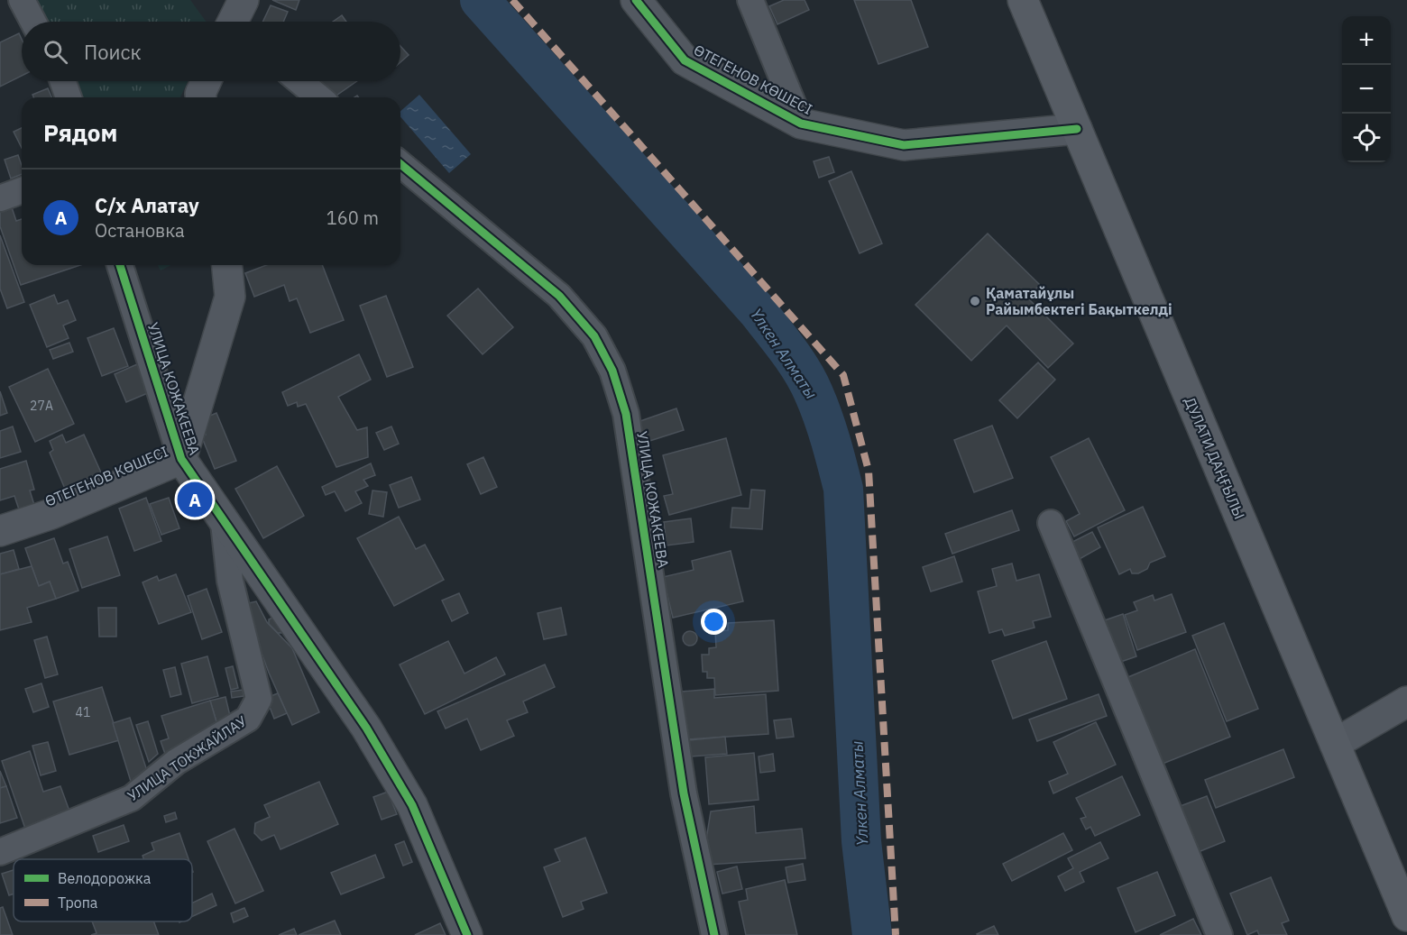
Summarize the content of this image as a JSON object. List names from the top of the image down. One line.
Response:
{"streets":{"main road":["ДУЛАТИ ДАҢҒЫЛЫ"],"street":["ӨТЕГЕНОВ КӨШЕСІ","УЛИЦА КОЖАКЕЕВА","УЛИЦА ТОКЖАЙЛАУ"]},"crossings":[["ӨТЕГЕНОВ КӨШЕСІ","УЛИЦА КОЖАКЕЕВА"],["ӨТЕГЕНОВ КӨШЕСІ","ДУЛАТИ ДАҢҒЫЛЫ"],["УЛИЦА КОЖАКЕЕВА","УЛИЦА ТОКЖАЙЛАУ"]],"water":["Үлкен Алматы"],"places":["Қаматайұлы Райымбектегі Бақыткелді"],"house_numbers":["27А","41"],"legend":["Велодорожка","Тропа"],"page":{"map_buttons":["+","−"],"search":"Поиск","heading":"Рядом","list":[{"mark":"A","name":"С/х Алатау","note":"Остановка","value":"160 m"}],"pins":"A"}}
